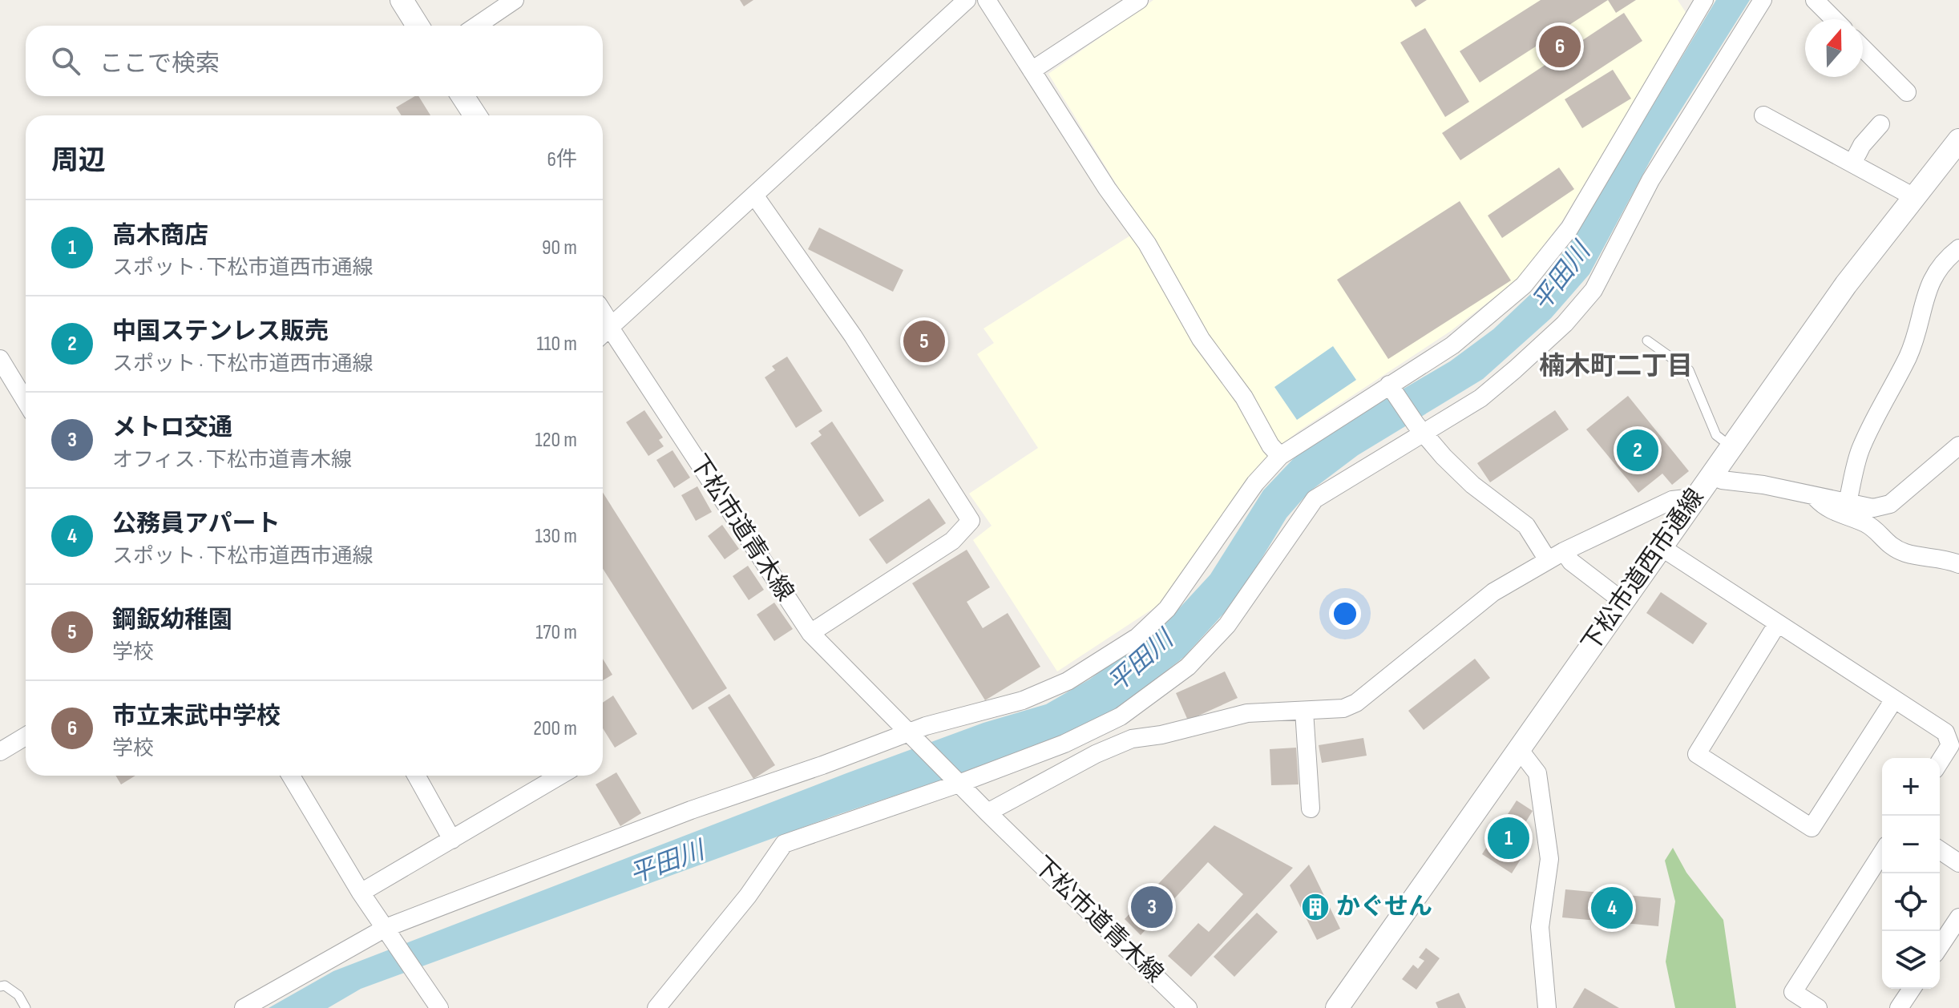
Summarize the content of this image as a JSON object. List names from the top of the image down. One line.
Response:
{"streets":{"street":["下松市道青木線","下松市道西市通線"]},"districts":["楠木町二丁目"],"water":["平田川"],"places":{"building":["かぐせん"]},"north":"top","page":{"pins":["6","5","2","1","3","4"],"search":"ここで検索","heading":["周辺","6件"],"list":[{"mark":"1","name":"高木商店","note":"スポット · 下松市道西市通線","value":"90 m"},{"mark":"2","name":"中国ステンレス販売","note":"スポット · 下松市道西市通線","value":"110 m"},{"mark":"3","name":"メトロ交通","note":"オフィス · 下松市道青木線","value":"120 m"},{"mark":"4","name":"公務員アパート","note":"スポット · 下松市道西市通線","value":"130 m"},{"mark":"5","name":"鋼鈑幼稚園","note":"学校","value":"170 m"},{"mark":"6","name":"市立末武中学校","note":"学校","value":"200 m"}],"map_buttons":["+","−"]}}
